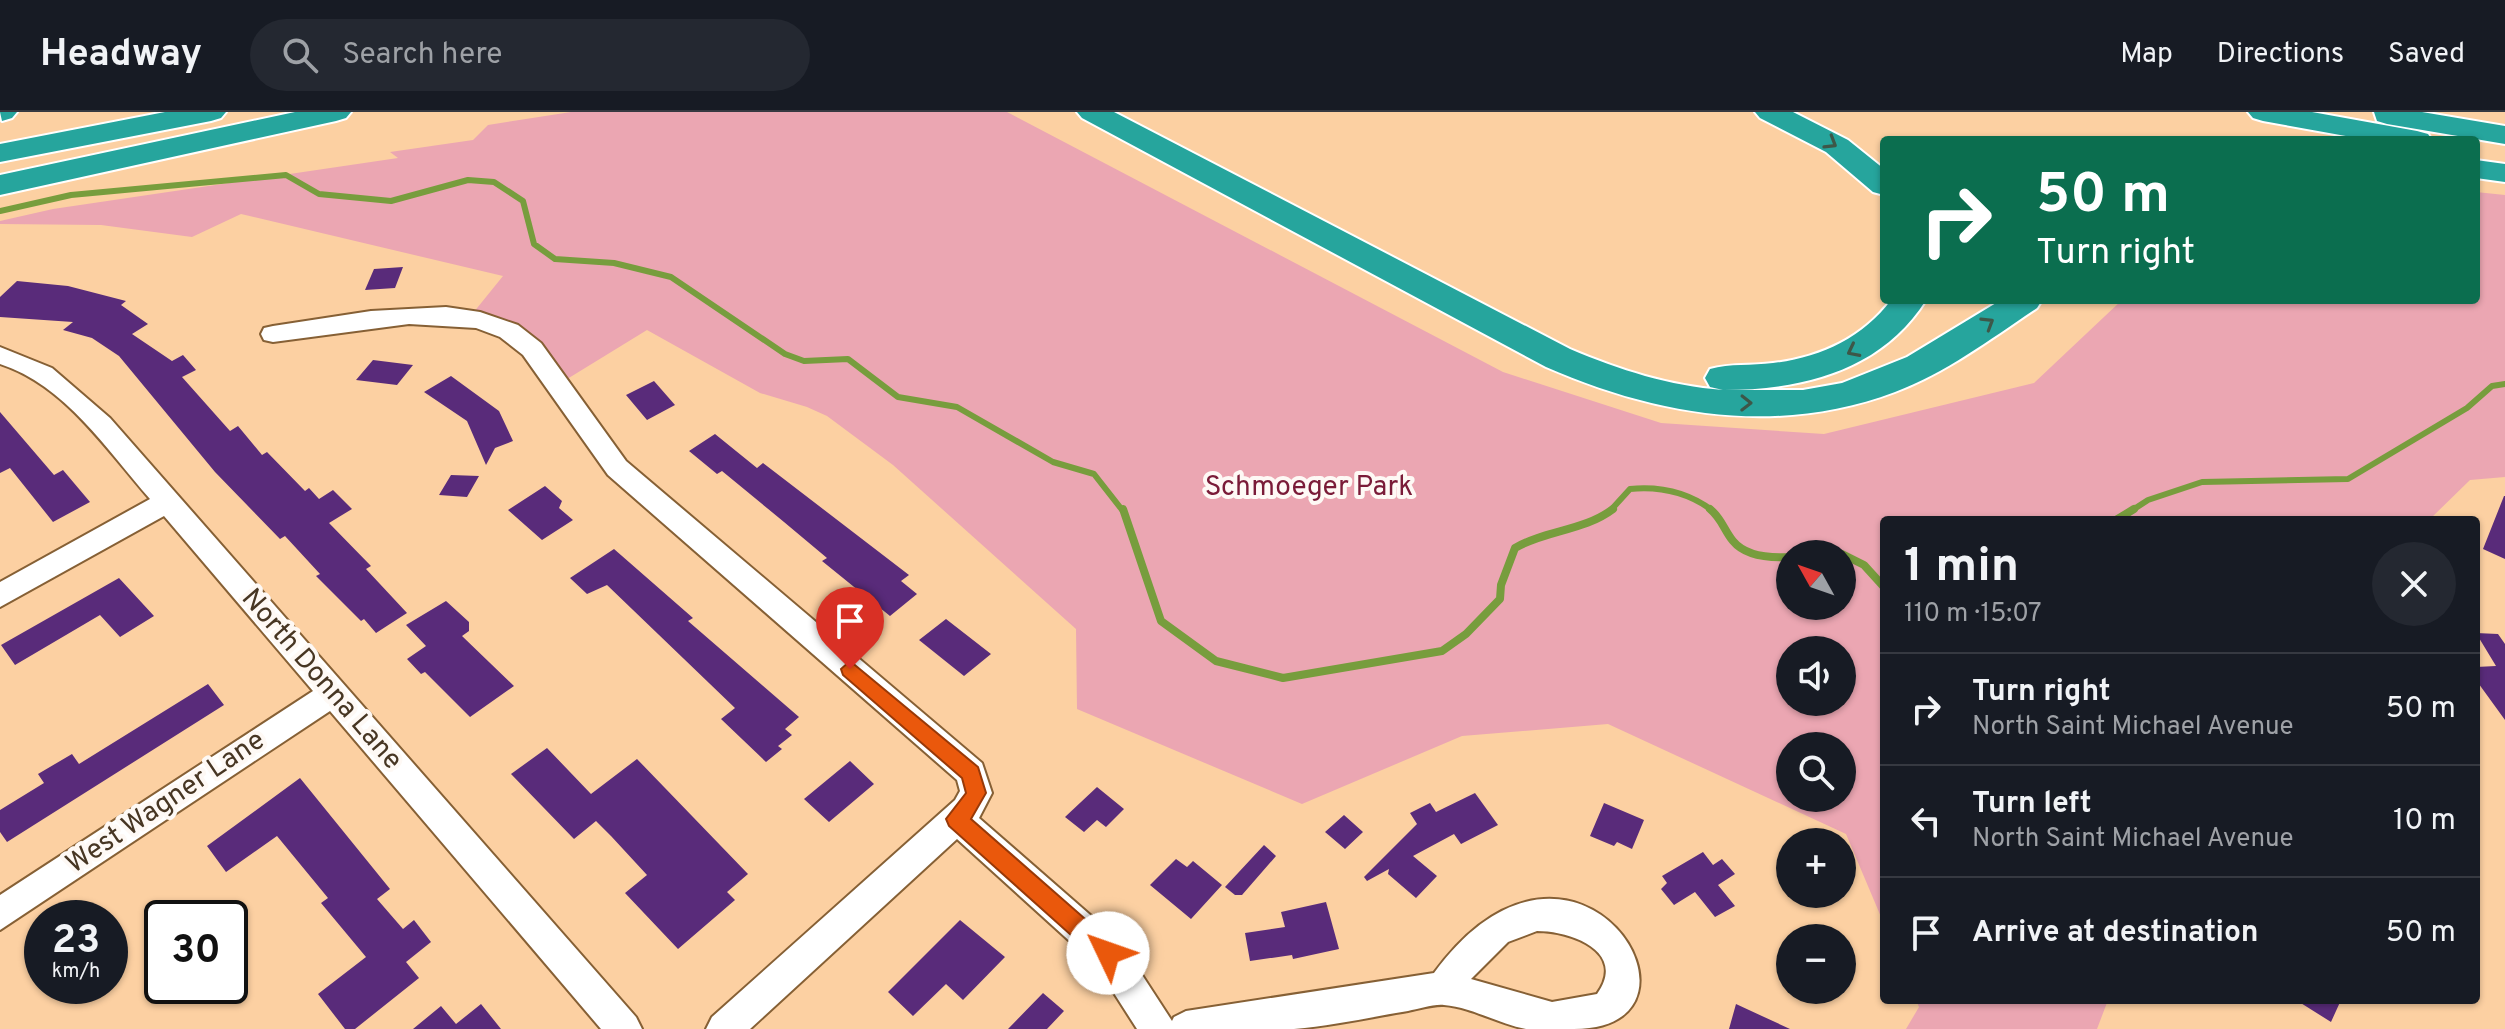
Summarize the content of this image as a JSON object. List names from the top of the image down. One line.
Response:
{"streets":{"street":["North Donna Lane","West Wagner Lane"]},"crossings":[["North Donna Lane","West Wagner Lane"]],"parks":["Schmoeger Park"],"north":"top left","page":{"header":"Headway","search":"Search here","nav":["Map","Directions","Saved"],"turn":["50 m","Turn right"],"heading":["1 min","110 m · 15:07"],"map_buttons":["+","−"],"list":[{"name":"Turn right","note":"North Saint Michael Avenue","value":"50 m"},{"name":"Turn left","note":"North Saint Michael Avenue","value":"10 m"},{"name":"Arrive at destination","value":"50 m"}],"speed":"23 km/h","limit":"30"}}
